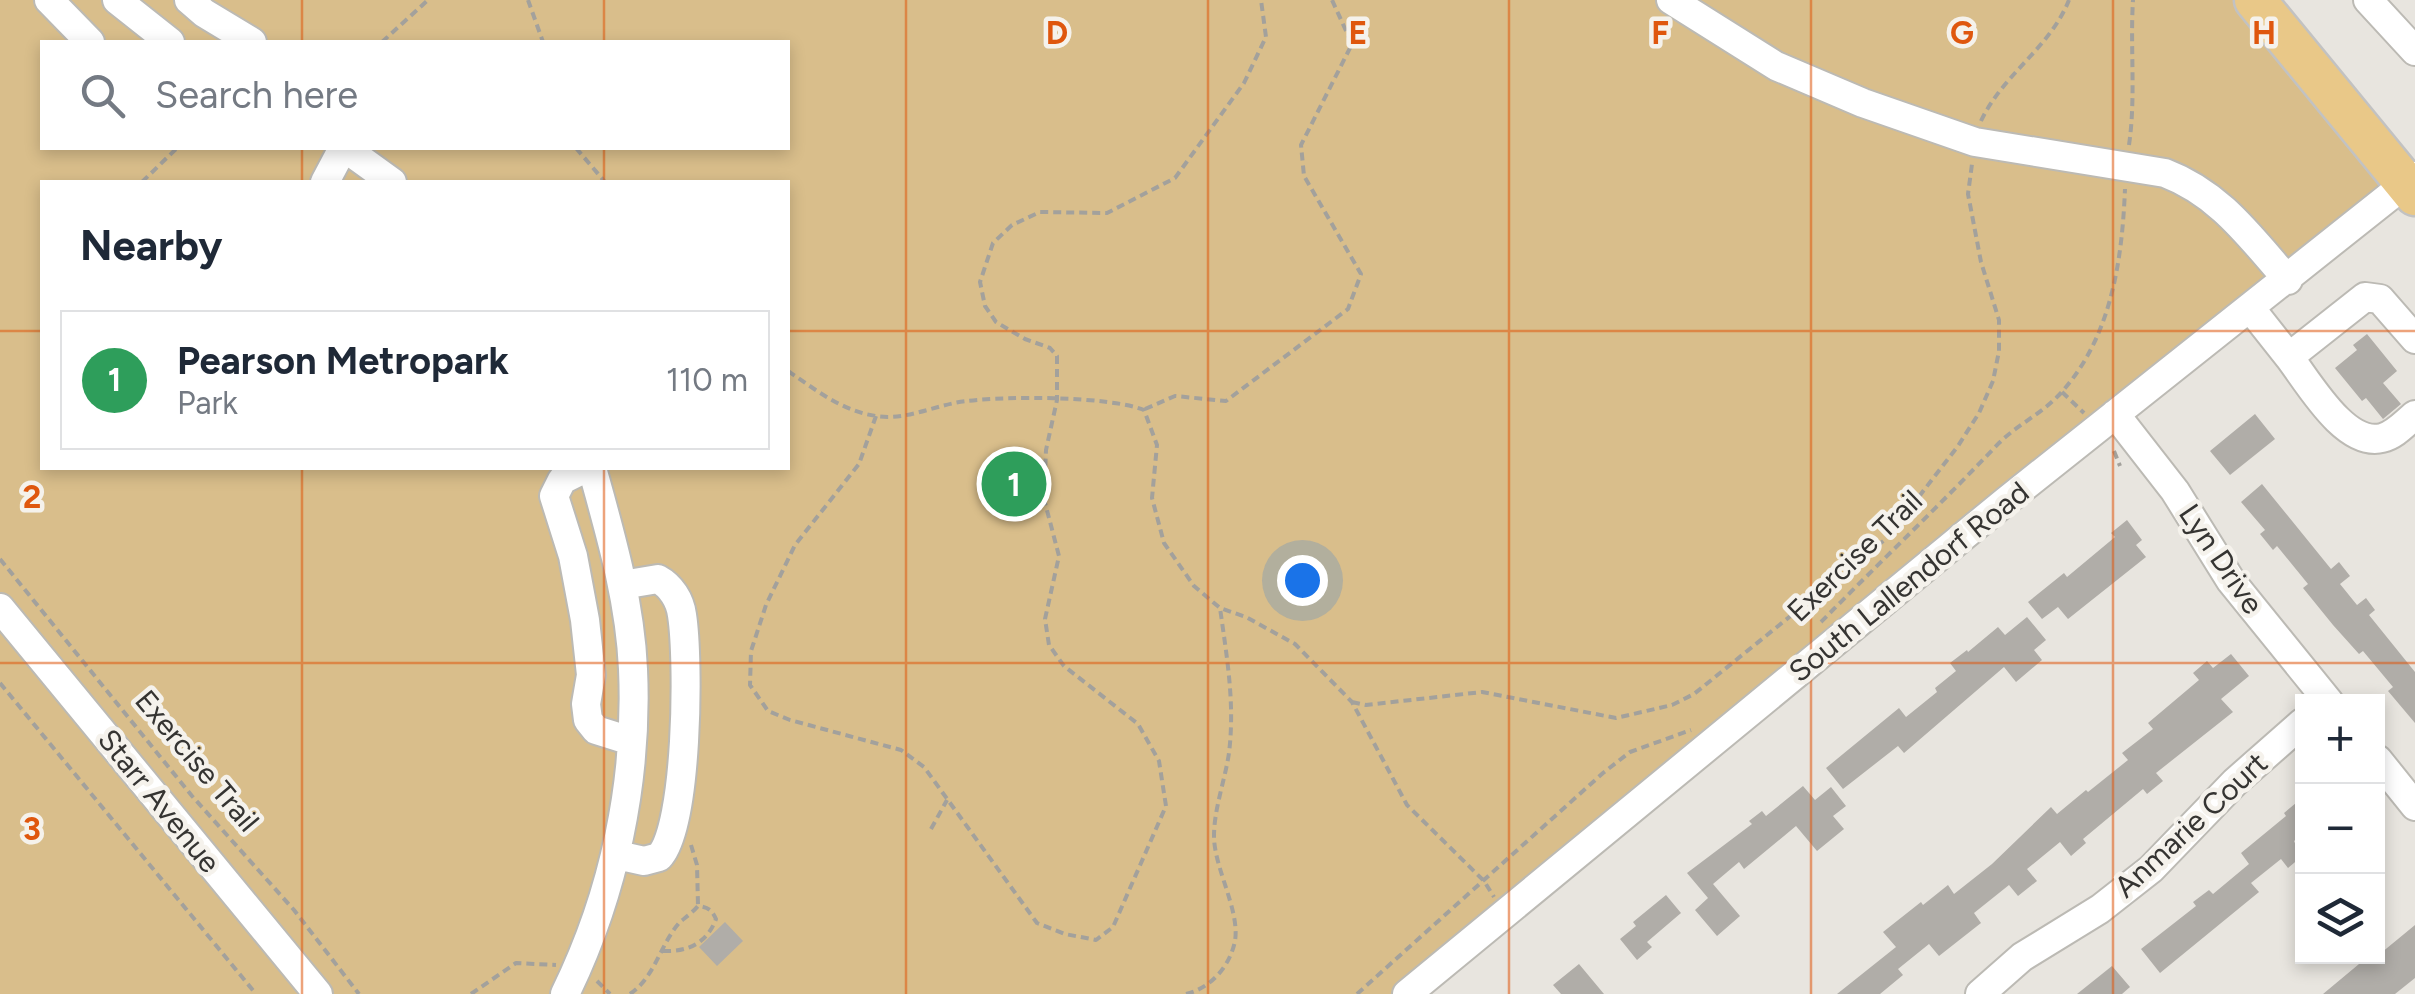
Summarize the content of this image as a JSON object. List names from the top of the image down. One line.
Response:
{"streets":{"street":["Lyn Drive","South Lallendorf Road","Starr Avenue","Anmarie Court"],"path":["Exercise Trail"]},"crossings":[["Lyn Drive","South Lallendorf Road"]],"page":{"search":"Search here","heading":"Nearby","list":[{"mark":"1","name":"Pearson Metropark","note":"Park","value":"110 m"}],"pins":"1","map_buttons":["+","−"]},"grid":{"columns":["D","E","F","G","H"],"rows":["2","3"]}}
